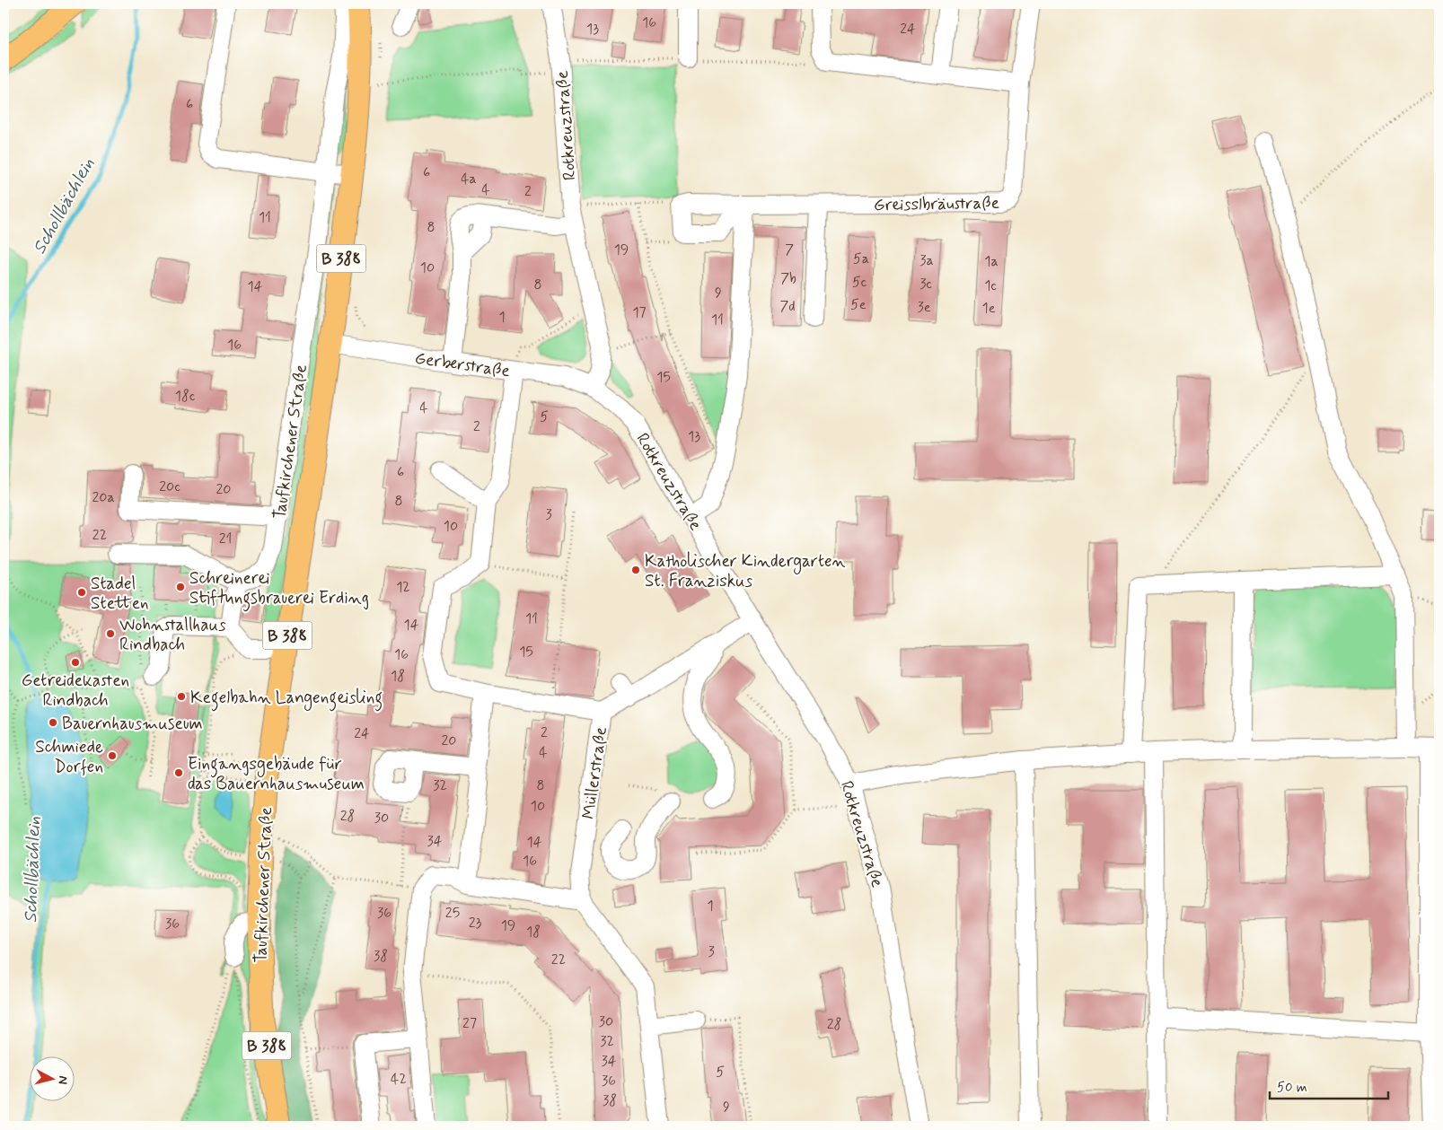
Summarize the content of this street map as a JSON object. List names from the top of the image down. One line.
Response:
{"streets":{"main road":["B 388","Taufkirchener Straße"],"street":["Rotkreuzstraße","Greisslbräustraße","Gerberstraße","Müllerstraße"]},"crossings":[["Rotkreuzstraße","Gerberstraße"],["Rotkreuzstraße","Müllerstraße"],["Gerberstraße","Taufkirchener Straße"]],"water":["Schollbächlein"],"places":["Katholischer Kindergarten St. Franziskus","Schreinerei Stiftungsbrauerei Erding","Stadel Stetten","Wohnstallhaus Rindbach","Getreidekasten Rindbach","Kegelbahn Langengeisling","Bauernhausmuseum","Schmiede Dorfen","Eingangsgebäude für das Bauernhausmuseum"],"house_numbers":["16","13","24","6","6","4a","4","2","11","8","19","7","5a","3a","1a","10","7b","5c","3c","8","1c","14","9","5e","7d","3e","1e","17","1","11","16","15","18c","4","5","2","13","6","20c","20","20a","8","3","10","22","21","12","11","14","15","16","18","2","24","20","4","32","8","10","28","30","34","14","16","1","36","25","23","36","19","18","3","38","22","30","27","28","32","34","5","42","36","38","9"],"scale_bar":"50 m","north":"right"}
